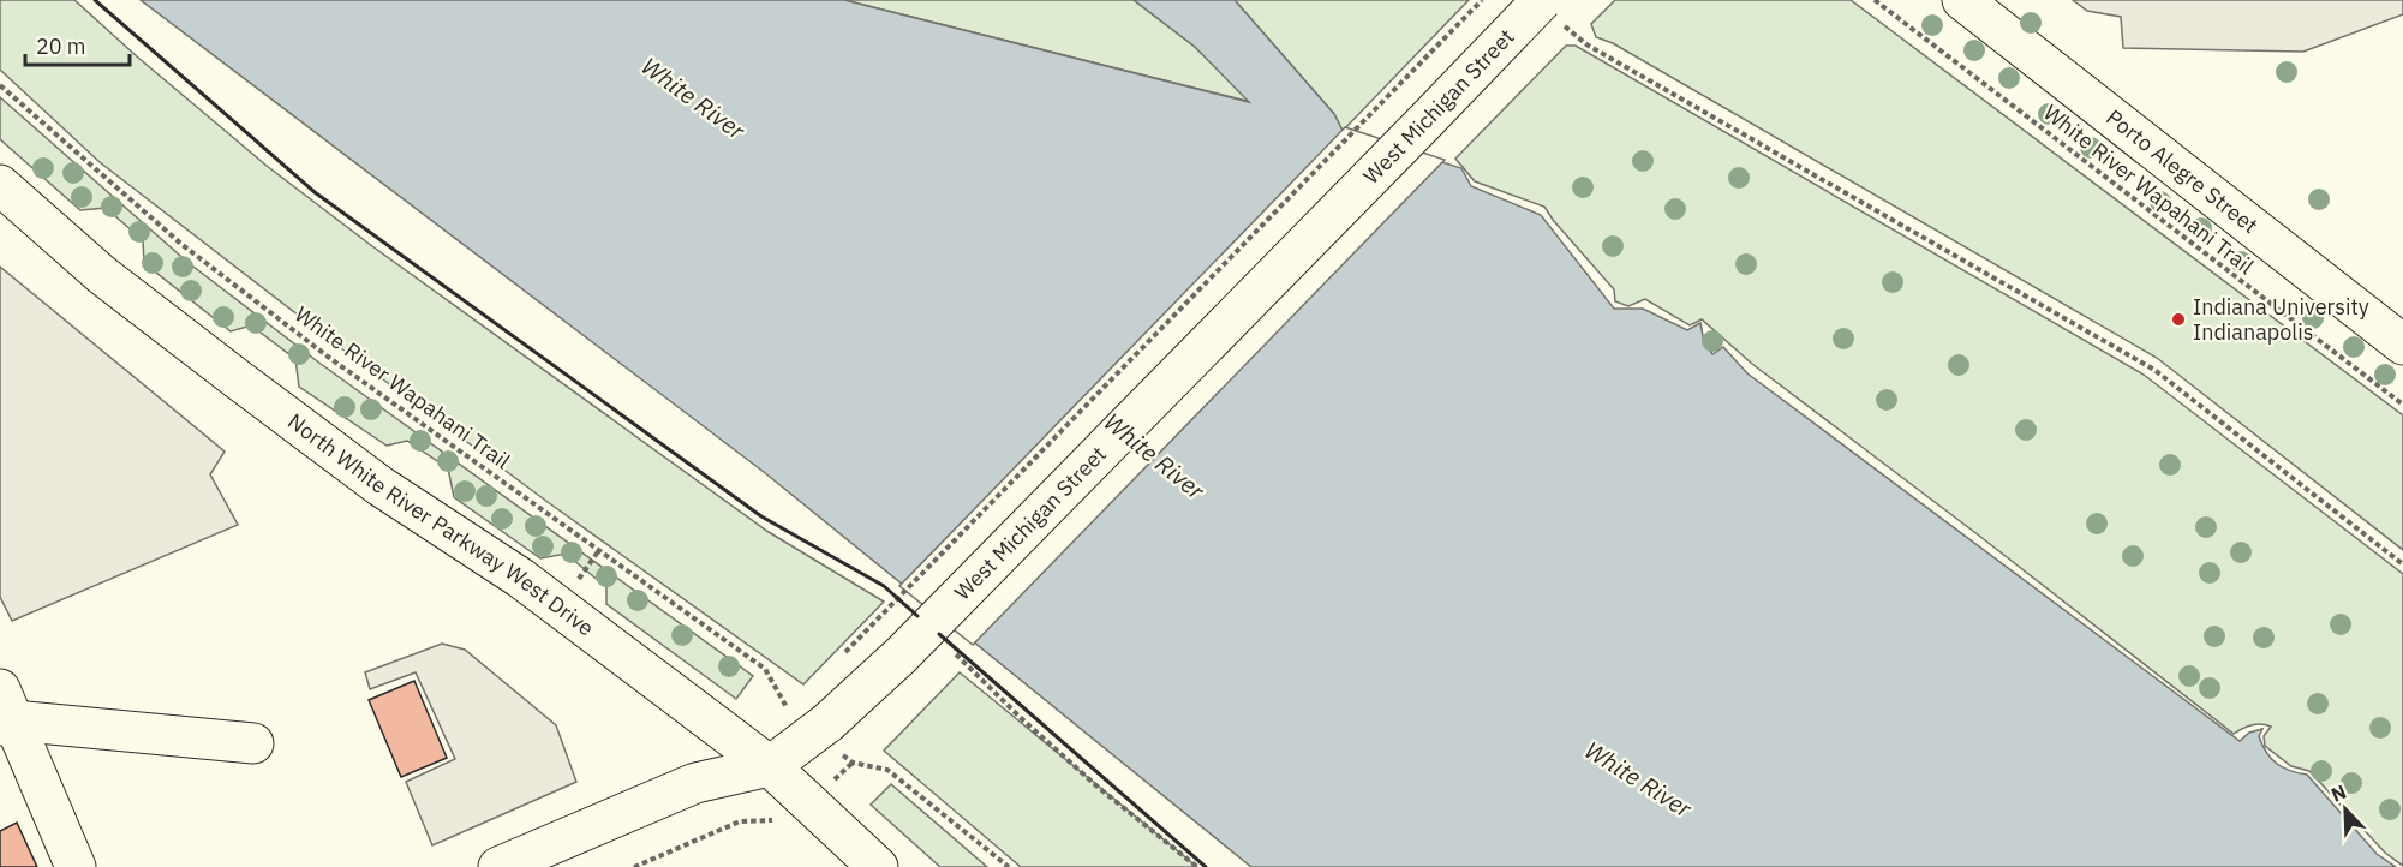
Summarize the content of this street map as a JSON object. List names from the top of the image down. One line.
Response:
{"streets":{"main road":["West Michigan Street","Porto Alegre Street","North White River Parkway West Drive"],"path":["White River Wapahani Trail"]},"crossings":[["West Michigan Street","North White River Parkway West Drive"]],"water":["White River"],"places":["Indiana University Indianapolis"],"scale_bar":"20 m","north":"top left"}
